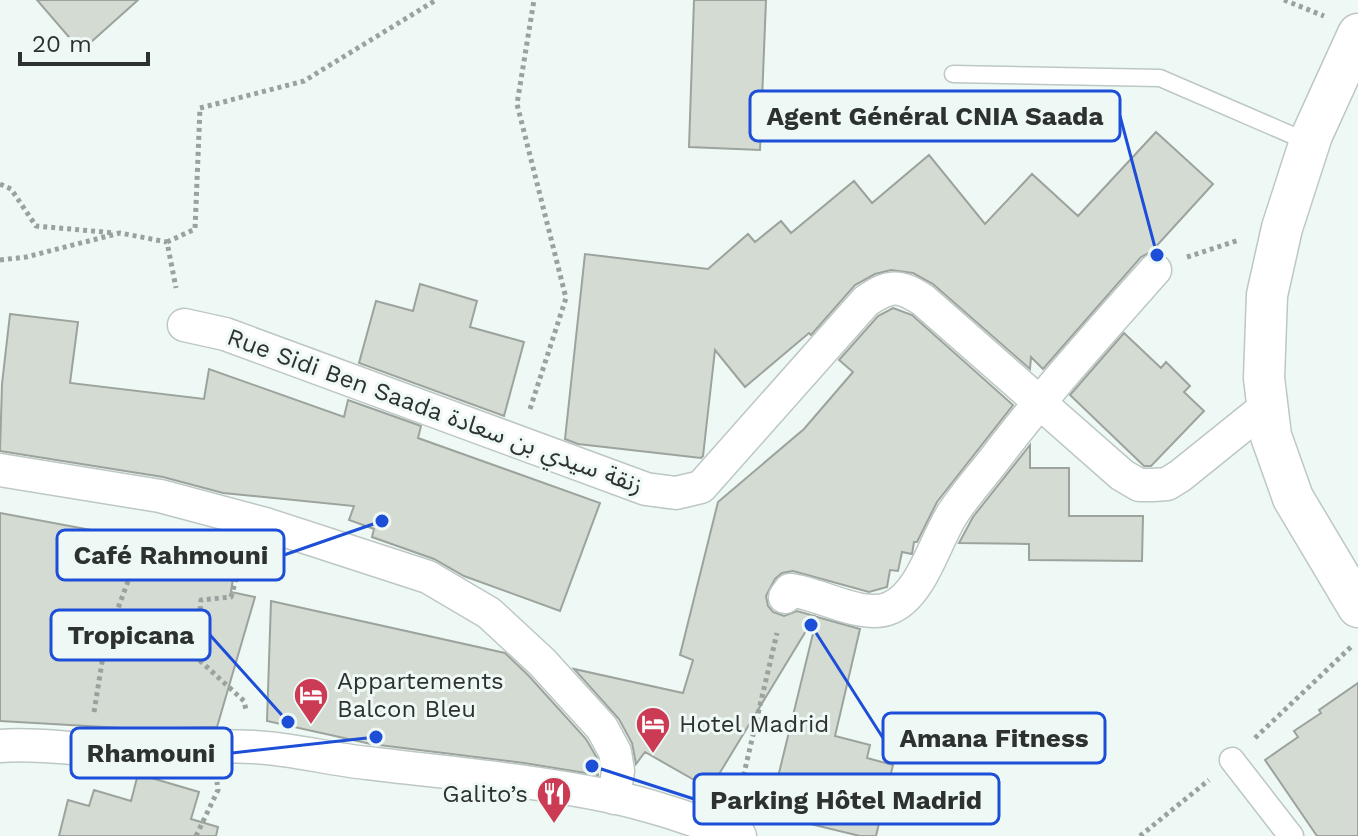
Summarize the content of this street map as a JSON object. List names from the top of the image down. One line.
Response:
{"streets":{"street":["Rue Sidi Ben Saada زنقة سيدي بن سعادة"]},"places":{"other":["Agent Général CNIA Saada","Café Rahmouni","Amana Fitness","Tropicana","Rhamouni","Parking Hôtel Madrid"],"hotel":["Appartements Balcon Bleu","Hotel Madrid"],"restaurant":["Galito’s"]},"scale_bar":"20 m"}
